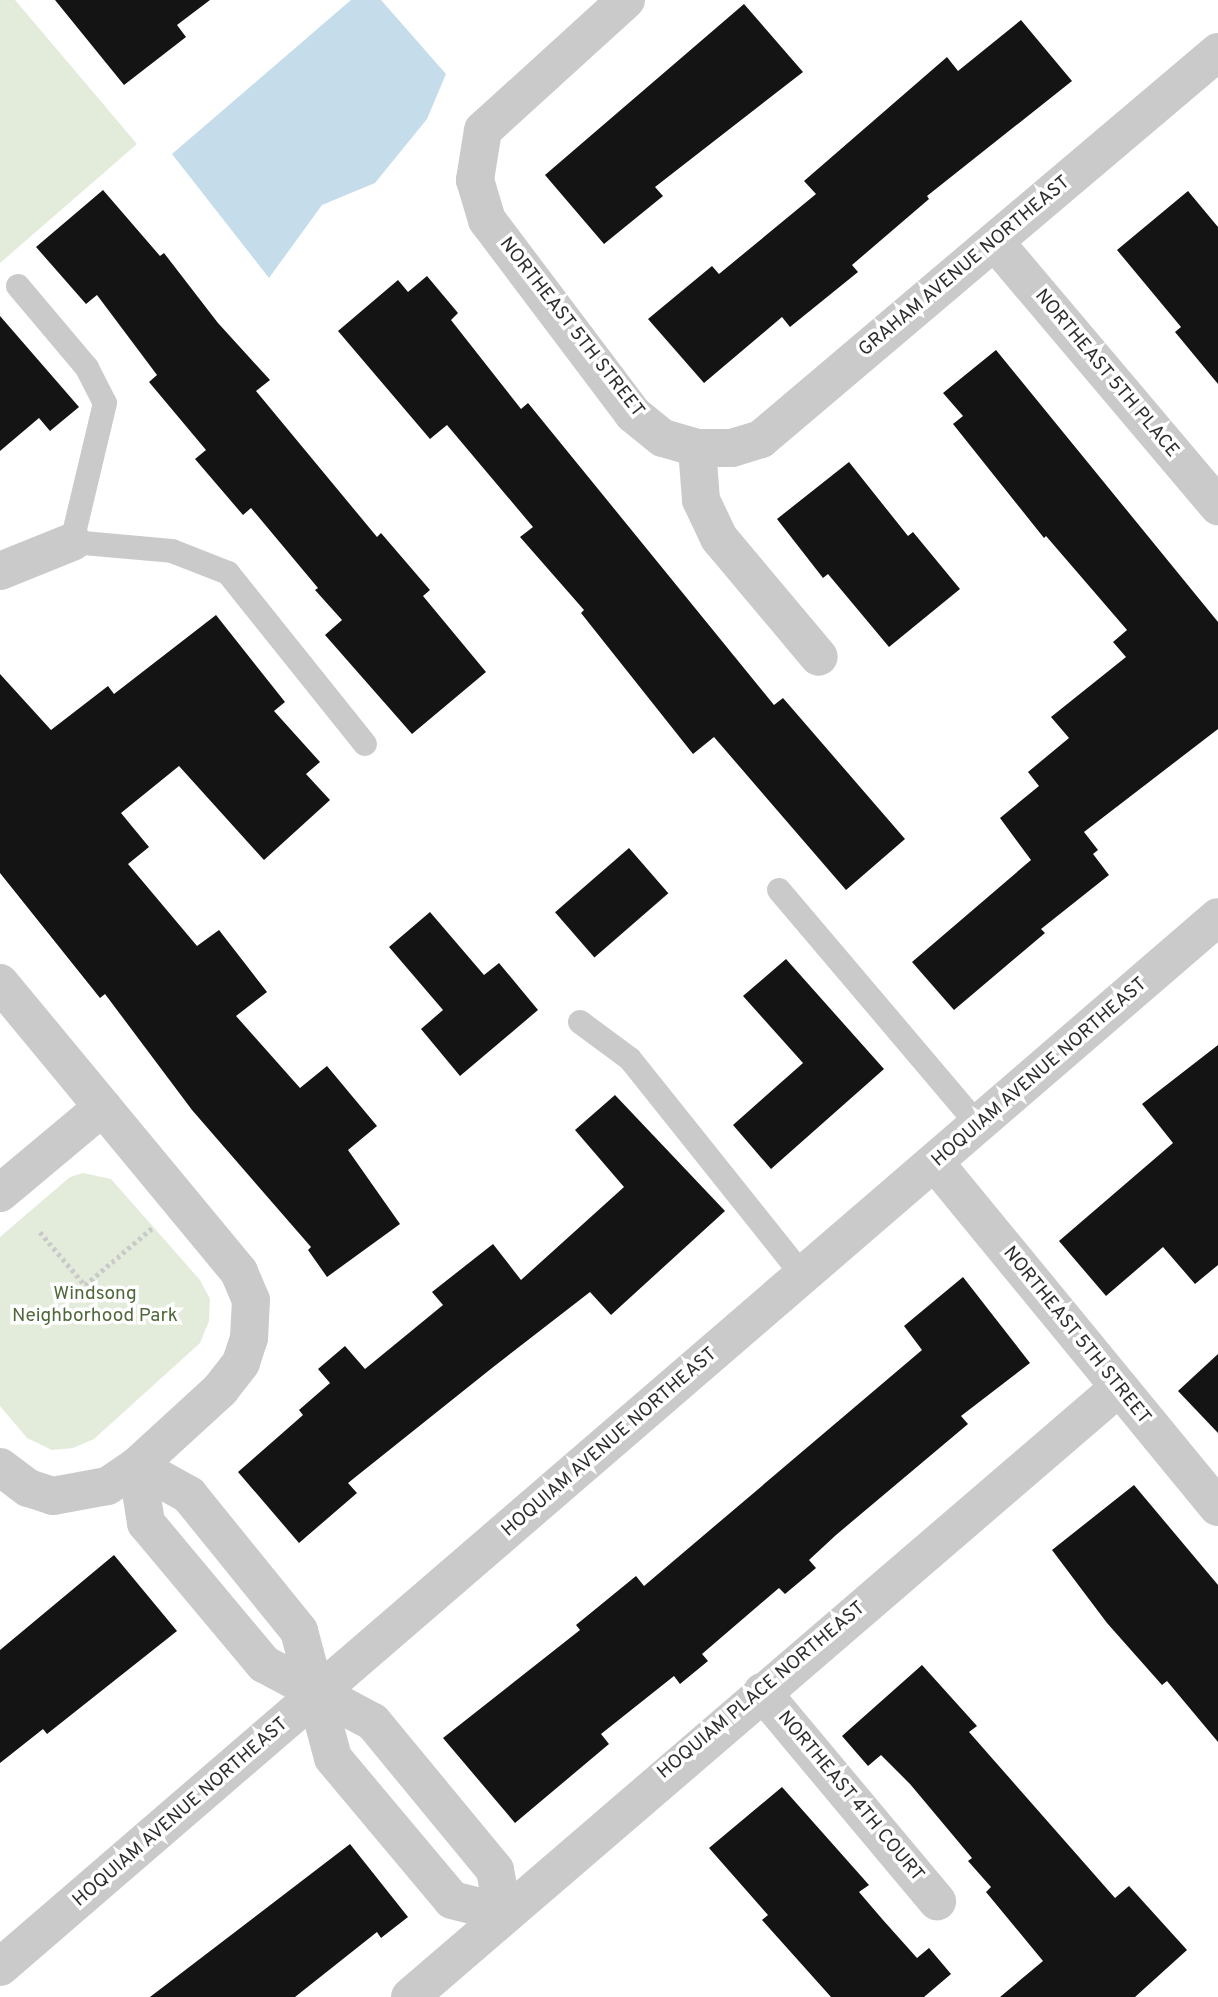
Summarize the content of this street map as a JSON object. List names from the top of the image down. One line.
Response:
{"streets":{"street":["GRAHAM AVENUE NORTHEAST","NORTHEAST 5TH STREET","NORTHEAST 5TH PLACE","HOQUIAM AVENUE NORTHEAST","HOQUIAM PLACE NORTHEAST","NORTHEAST 4TH COURT"]},"crossings":[["GRAHAM AVENUE NORTHEAST","NORTHEAST 5TH STREET"],["GRAHAM AVENUE NORTHEAST","NORTHEAST 5TH PLACE"],["NORTHEAST 5TH STREET","HOQUIAM AVENUE NORTHEAST"],["NORTHEAST 5TH STREET","HOQUIAM PLACE NORTHEAST"],["HOQUIAM PLACE NORTHEAST","NORTHEAST 4TH COURT"]],"parks":["Windsong Neighborhood Park"]}
